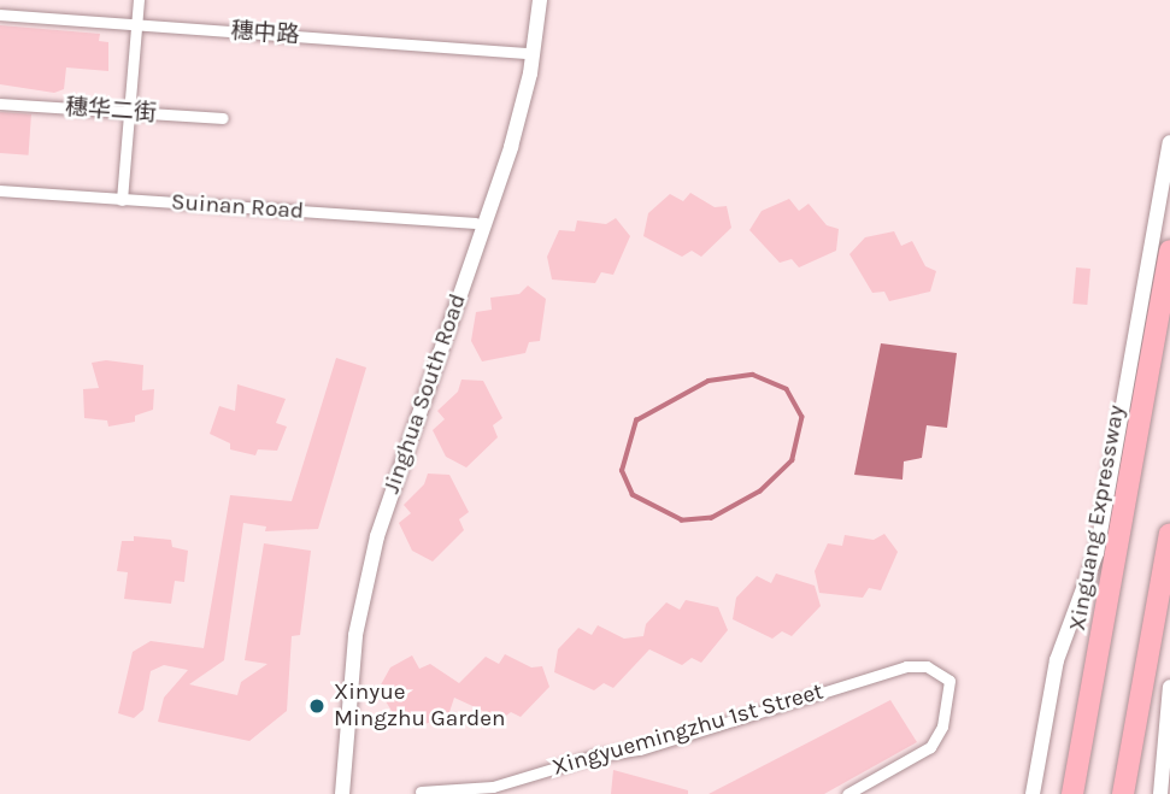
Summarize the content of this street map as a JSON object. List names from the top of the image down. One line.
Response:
{"streets":{"highway":["Xinguang Expressway"],"main road":["Jinghua South Road"],"street":["穗中路","穗华二街","Suinan Road","Xingyuemingzhu 1st Street"]},"places":["Xinyue Mingzhu Garden"]}
